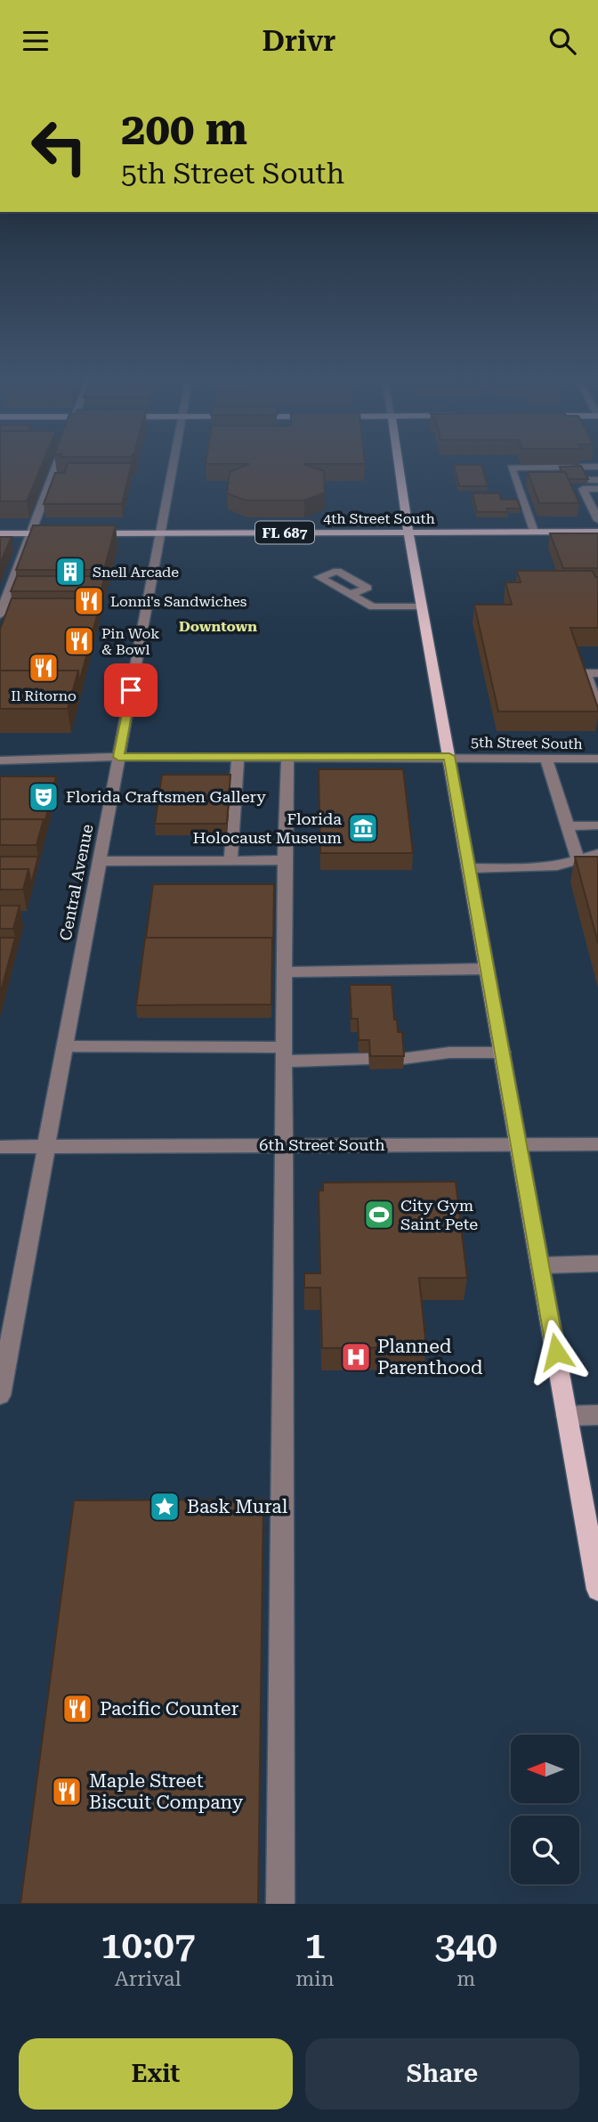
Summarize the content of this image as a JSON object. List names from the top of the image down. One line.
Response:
{"streets":{"main road":["4th Street South","FL 687"],"street":["5th Street South","Central Avenue","6th Street South"]},"crossings":[["4th Street South","FL 687"],["4th Street South","Central Avenue"],["FL 687","Central Avenue"],["5th Street South","Central Avenue"],["Central Avenue","6th Street South"]],"districts":["Downtown"],"places":{"building":["Snell Arcade"],"restaurant":["Lonni's Sandwiches","Pin Wok & Bowl","Il Ritorno","Pacific Counter","Maple Street Biscuit Company"],"theatre":["Florida Craftsmen Gallery"],"museum":["Florida Holocaust Museum"],"sports":["City Gym Saint Pete"],"hospital":["Planned Parenthood"],"place":["Bask Mural"]},"north":"left","page":{"header":"Drivr","turn":["200 m","5th Street South"],"eta":["10:07","Arrival","1","min","340","m"],"buttons":["Exit","Share"]}}
